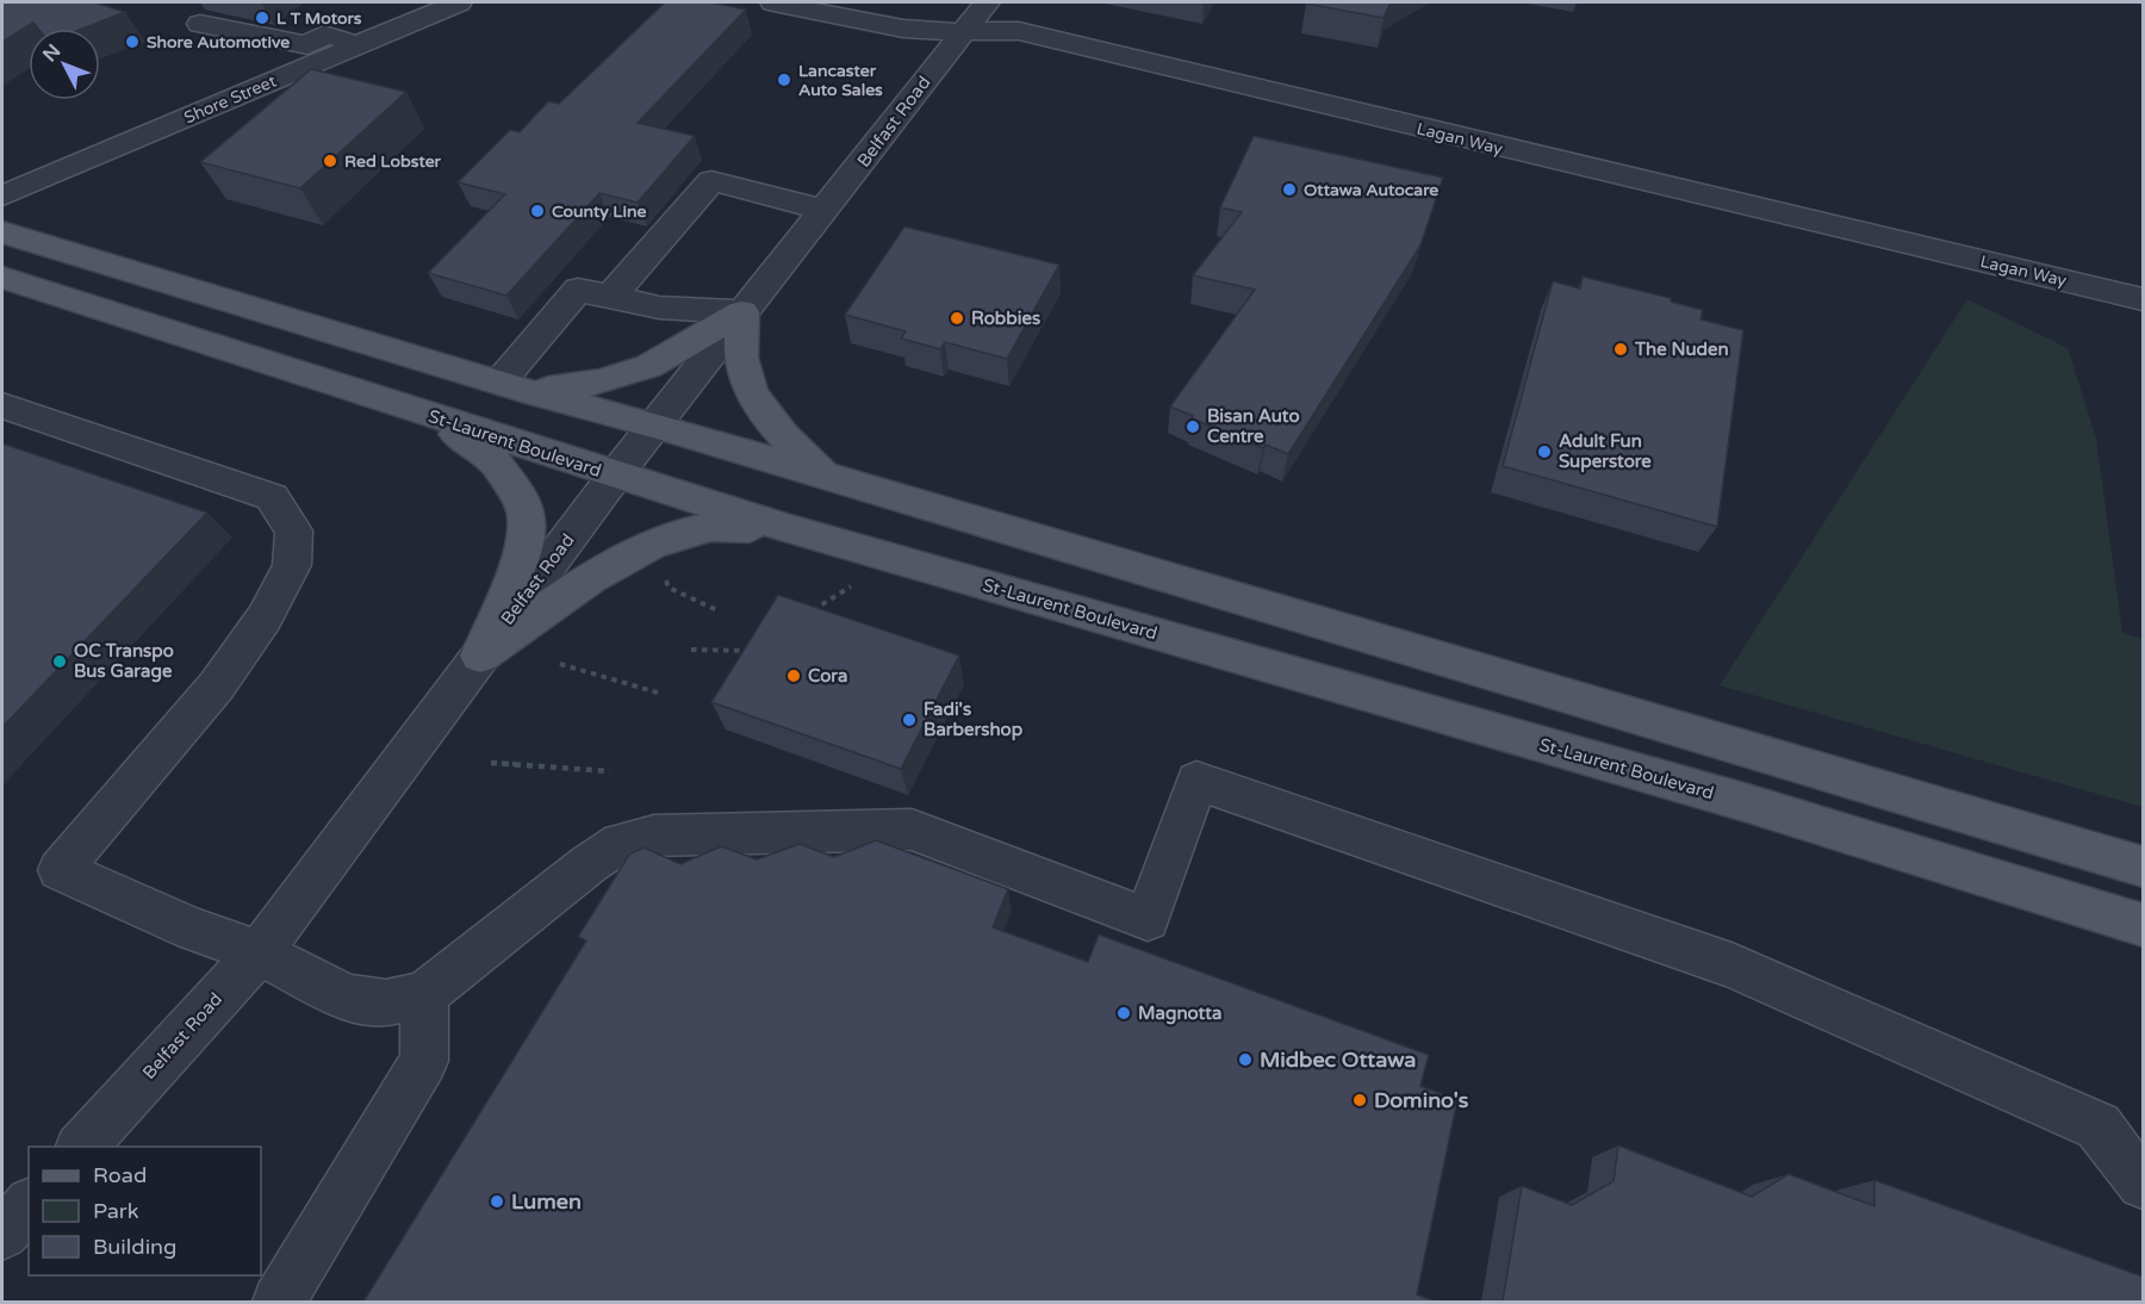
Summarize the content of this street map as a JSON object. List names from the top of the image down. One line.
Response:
{"streets":{"main road":["St-Laurent Boulevard"],"street":["Shore Street","Belfast Road","Lagan Way"]},"crossings":[["Belfast Road","Lagan Way"],["Belfast Road","St-Laurent Boulevard"]],"places":["L T Motors","Shore Automotive","Lancaster Auto Sales","Red Lobster","Ottawa Autocare","County Line","Robbies","The Nuden","Bisan Auto Centre","Adult Fun Superstore","OC Transpo Bus Garage","Cora","Fadi's Barbershop","Magnotta","Midbec Ottawa","Domino's","Lumen"],"legend":["Road","Park","Building"],"north":"top left"}
